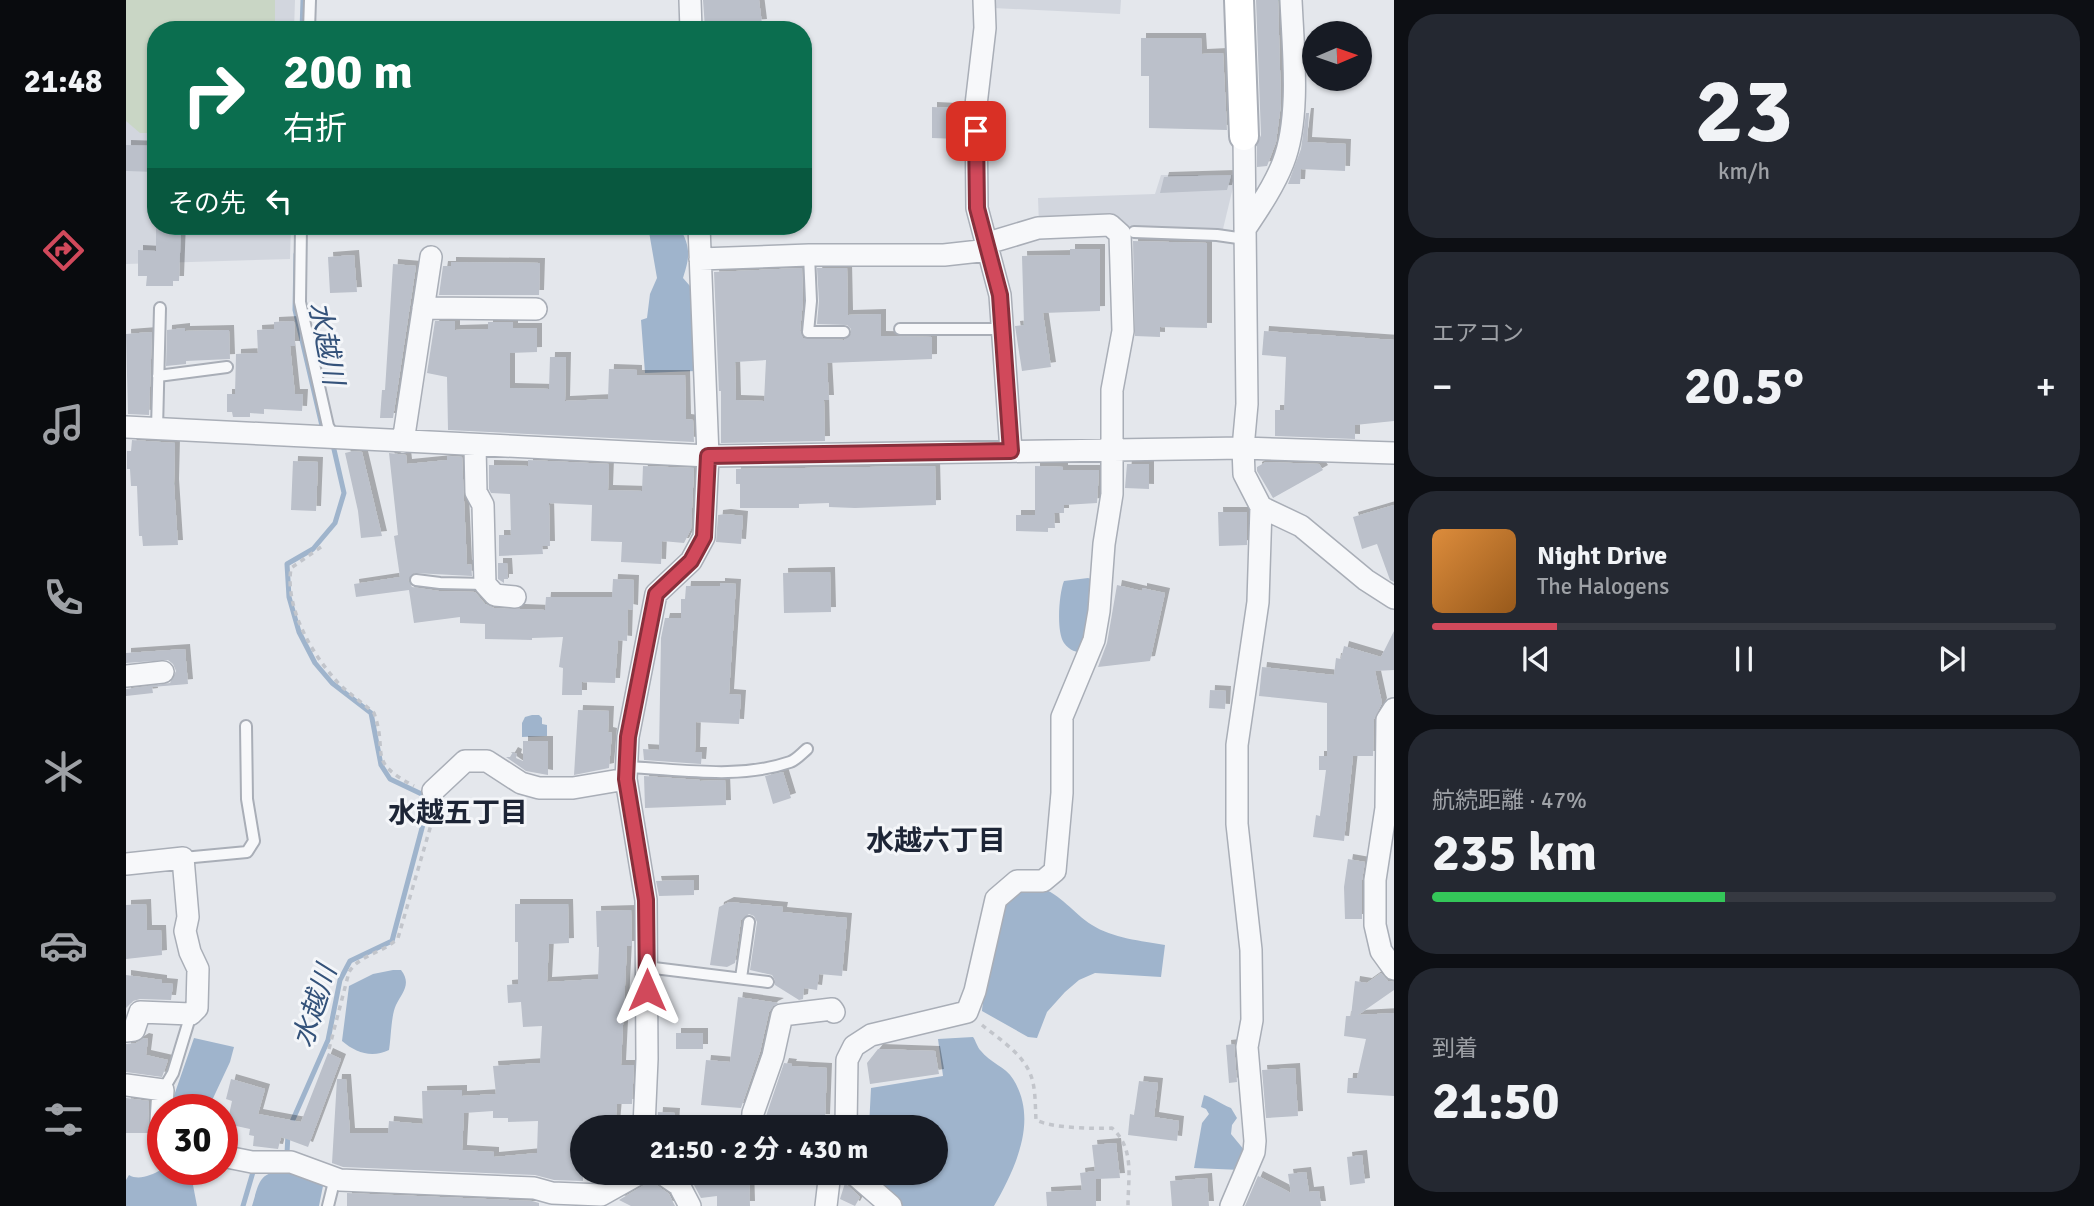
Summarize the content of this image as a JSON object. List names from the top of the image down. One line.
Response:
{"districts":["水越五丁目","水越六丁目"],"water":["水越川"],"north":"right","page":{"tabs":"21:48","tile":[["23","km/h"],"エアコン",["航続距離 · 47%","235 km"],["到着","21:50"]],"turn":["200 m","右折"],"then":"その先","heat":["−","20.5°","+"],"song":["Night Drive","The Halogens"],"limit":"30","trip":"21:50 · 2 分 · 430 m"}}
